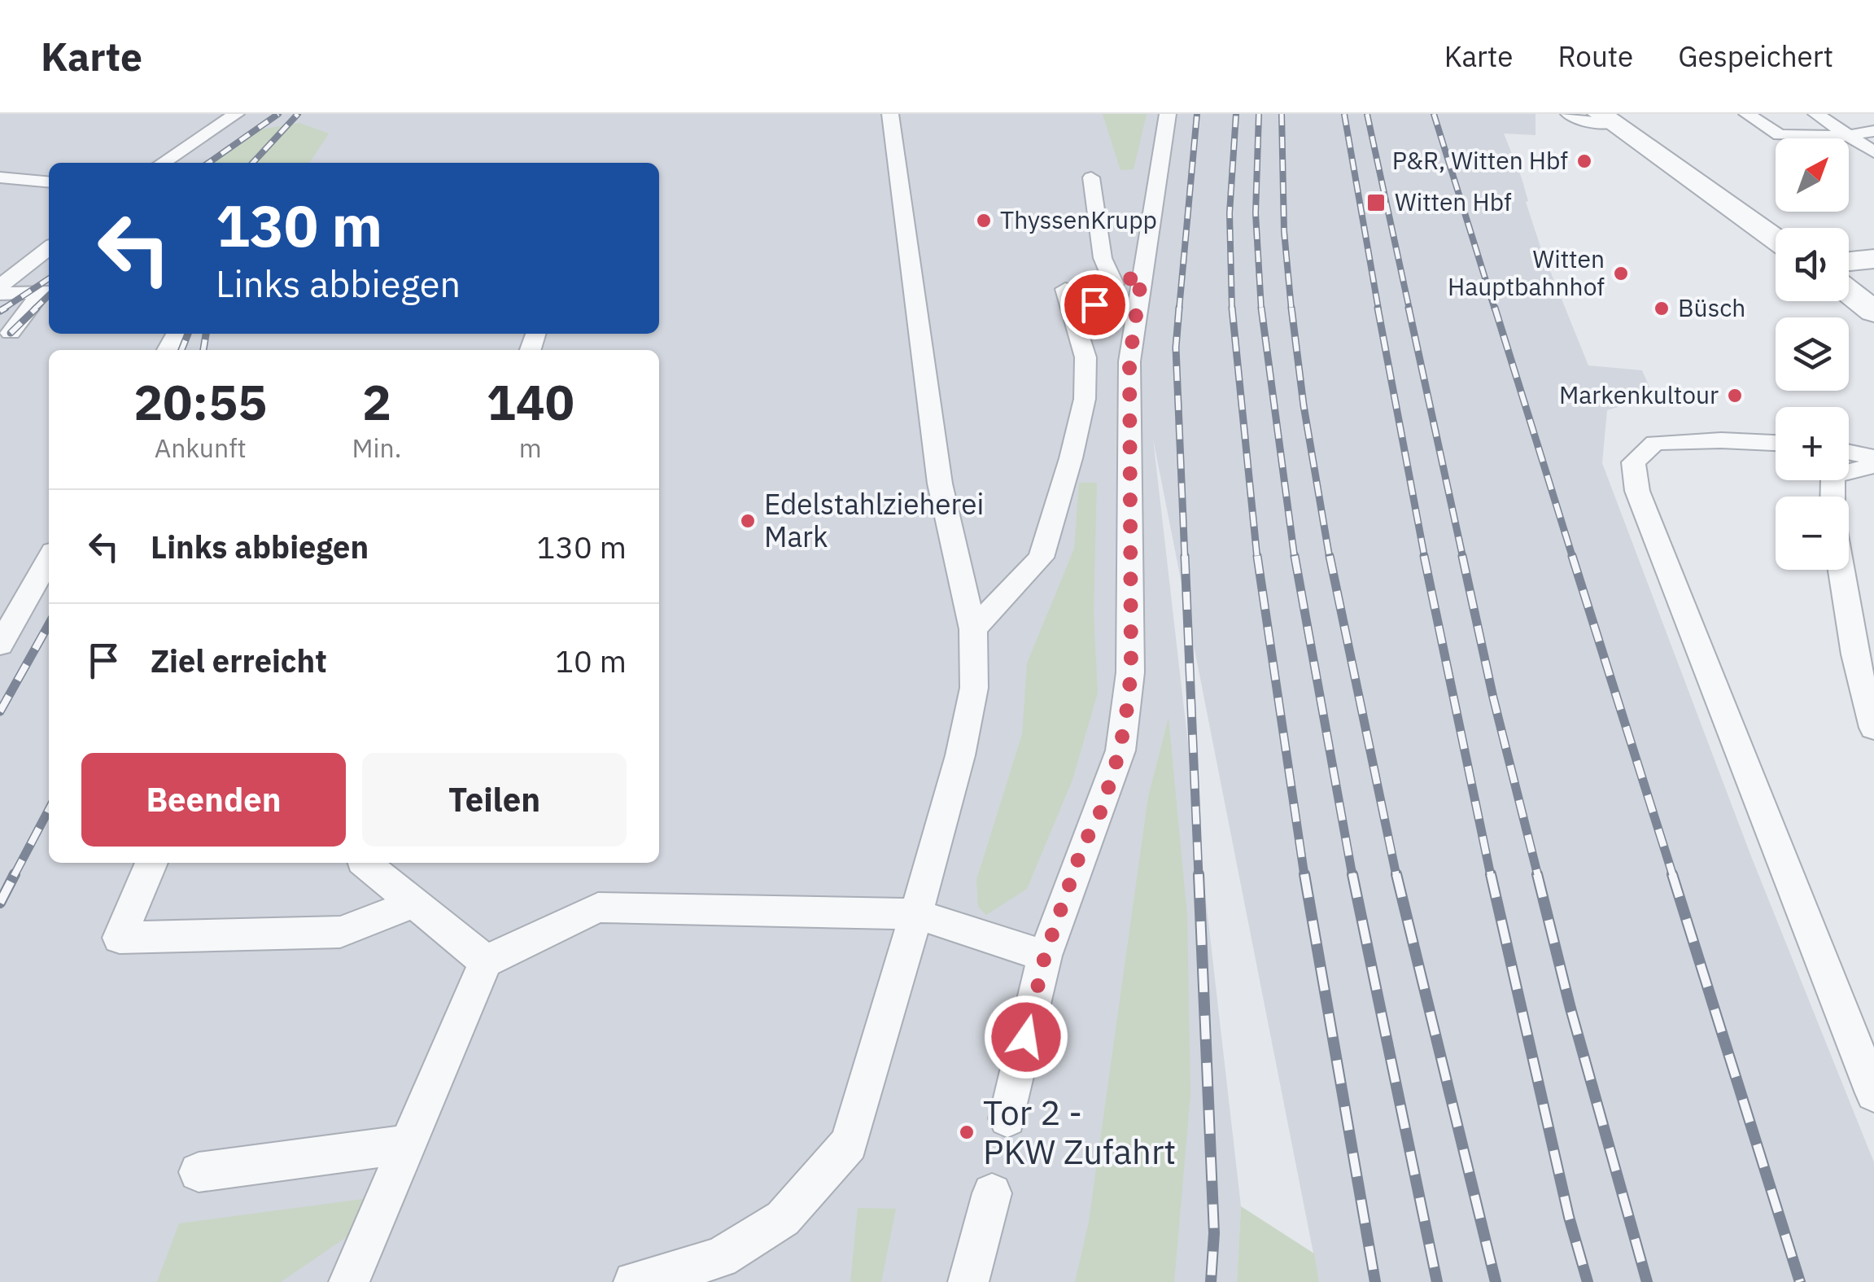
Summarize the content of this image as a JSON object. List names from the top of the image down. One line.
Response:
{"places":{"other":["P&R, Witten Hbf","ThyssenKrupp","Witten Hauptbahnhof","Büsch","Markenkultour","Edelstahlzieherei Mark","Tor 2 - PKW Zufahrt"],"transit":["Witten Hbf"]},"north":"top right","page":{"header":"Karte","nav":["Karte","Route","Gespeichert"],"map_buttons":["+","−"],"turn":["130 m","Links abbiegen"],"eta":["20:55","Ankunft","2","Min.","140","m"],"list":[{"name":"Links abbiegen","value":"130 m"},{"name":"Ziel erreicht","value":"10 m"}],"buttons":["Beenden","Teilen"]}}
